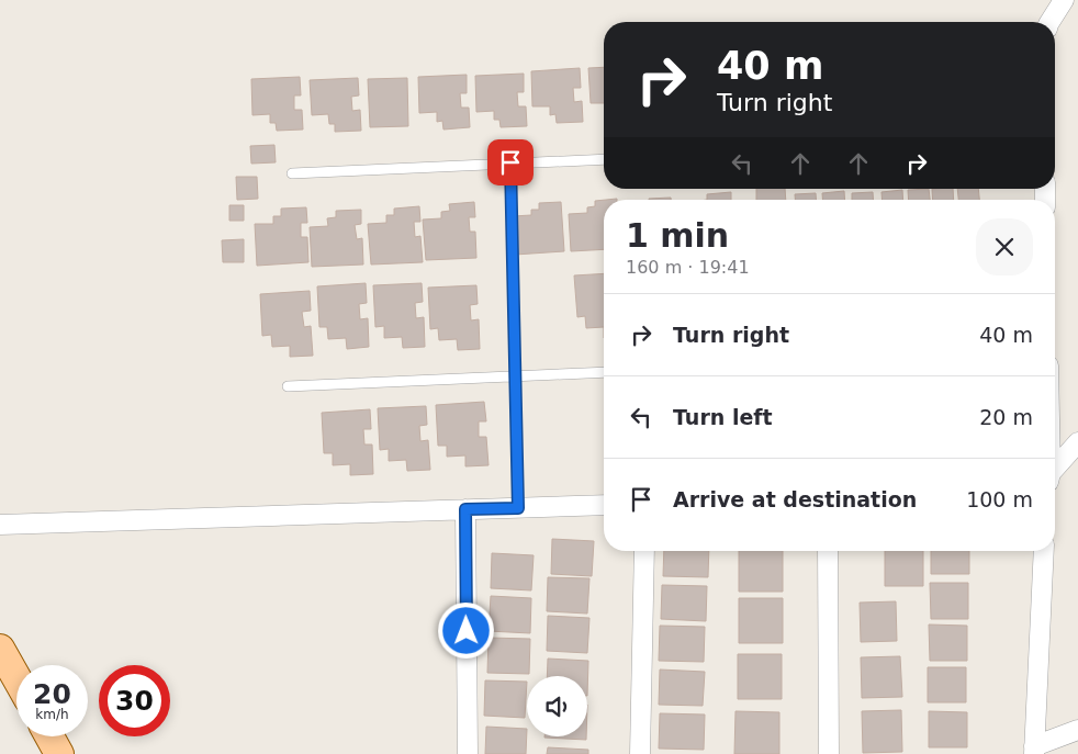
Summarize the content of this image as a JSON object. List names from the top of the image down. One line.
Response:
{"page":{"turn":["40 m","Turn right"],"heading":["1 min","160 m · 19:41"],"list":[{"name":"Turn right","value":"40 m"},{"name":"Turn left","value":"20 m"},{"name":"Arrive at destination","value":"100 m"}],"speed":"20 km/h","limit":"30"}}
